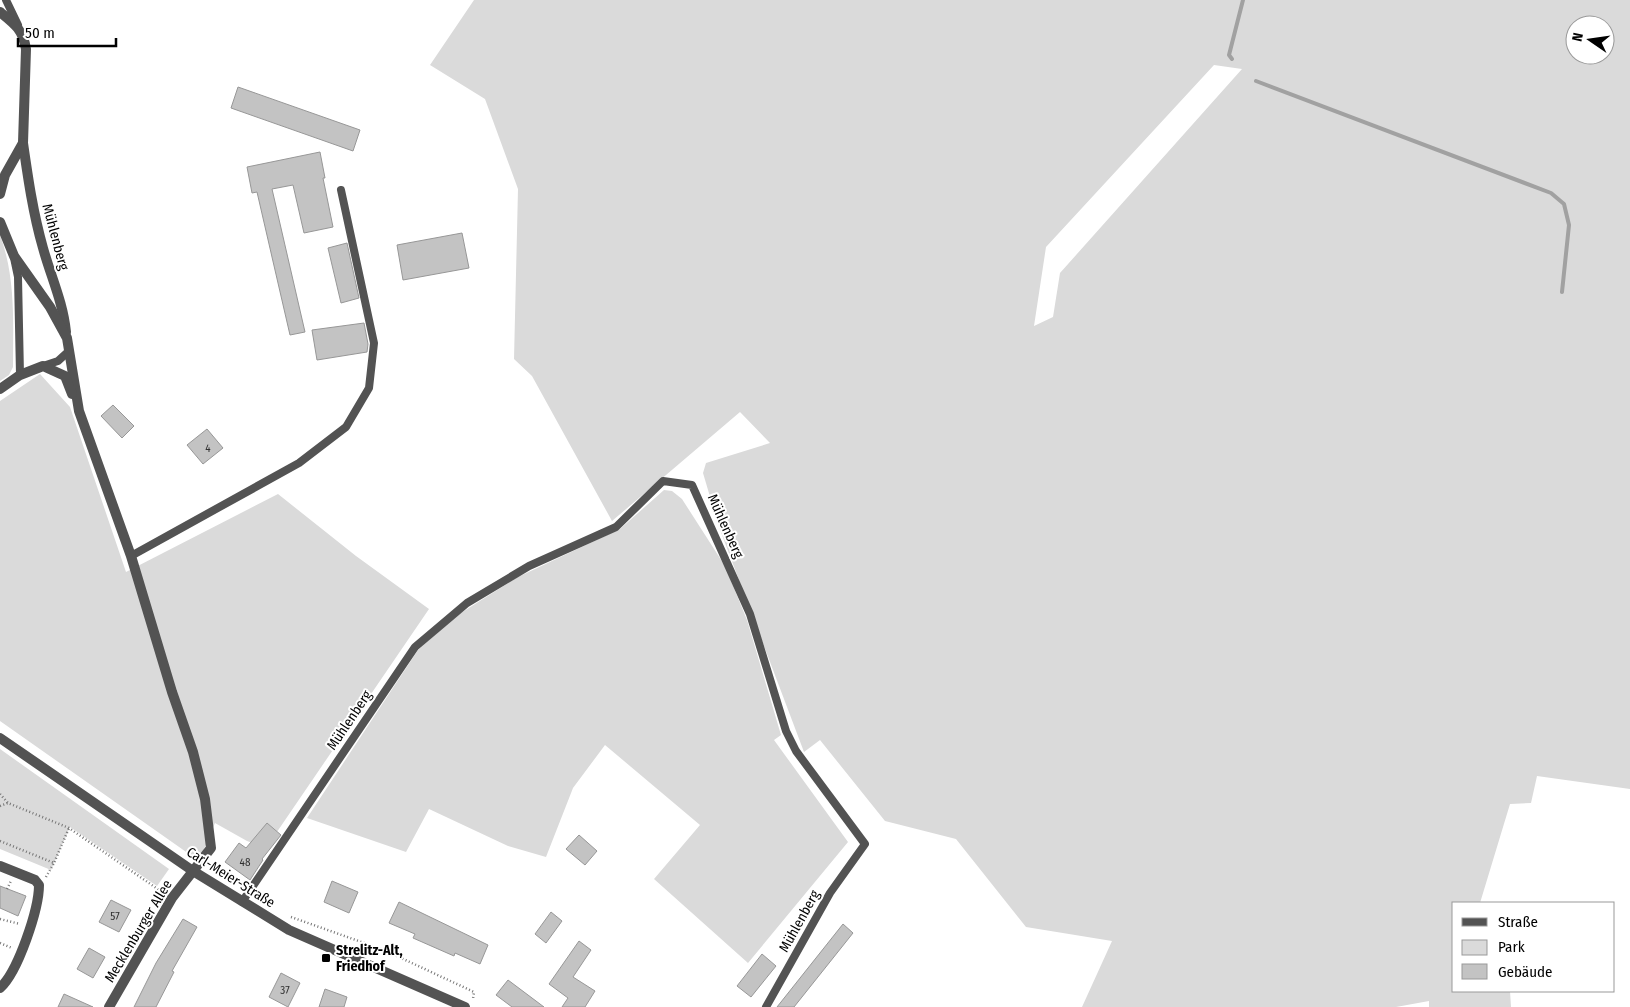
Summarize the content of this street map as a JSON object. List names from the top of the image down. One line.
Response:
{"streets":{"street":["Mühlenberg","Carl-Meier-Straße","Mecklenburger Allee"]},"crossings":[["Mühlenberg","Carl-Meier-Straße"],["Mühlenberg","Mecklenburger Allee"],["Carl-Meier-Straße","Mecklenburger Allee"]],"places":{"transit":["Strelitz-Alt, Friedhof"]},"house_numbers":["4","48","57","37"],"legend":["Straße","Park","Gebäude"],"scale_bar":"50 m","north":"left"}
